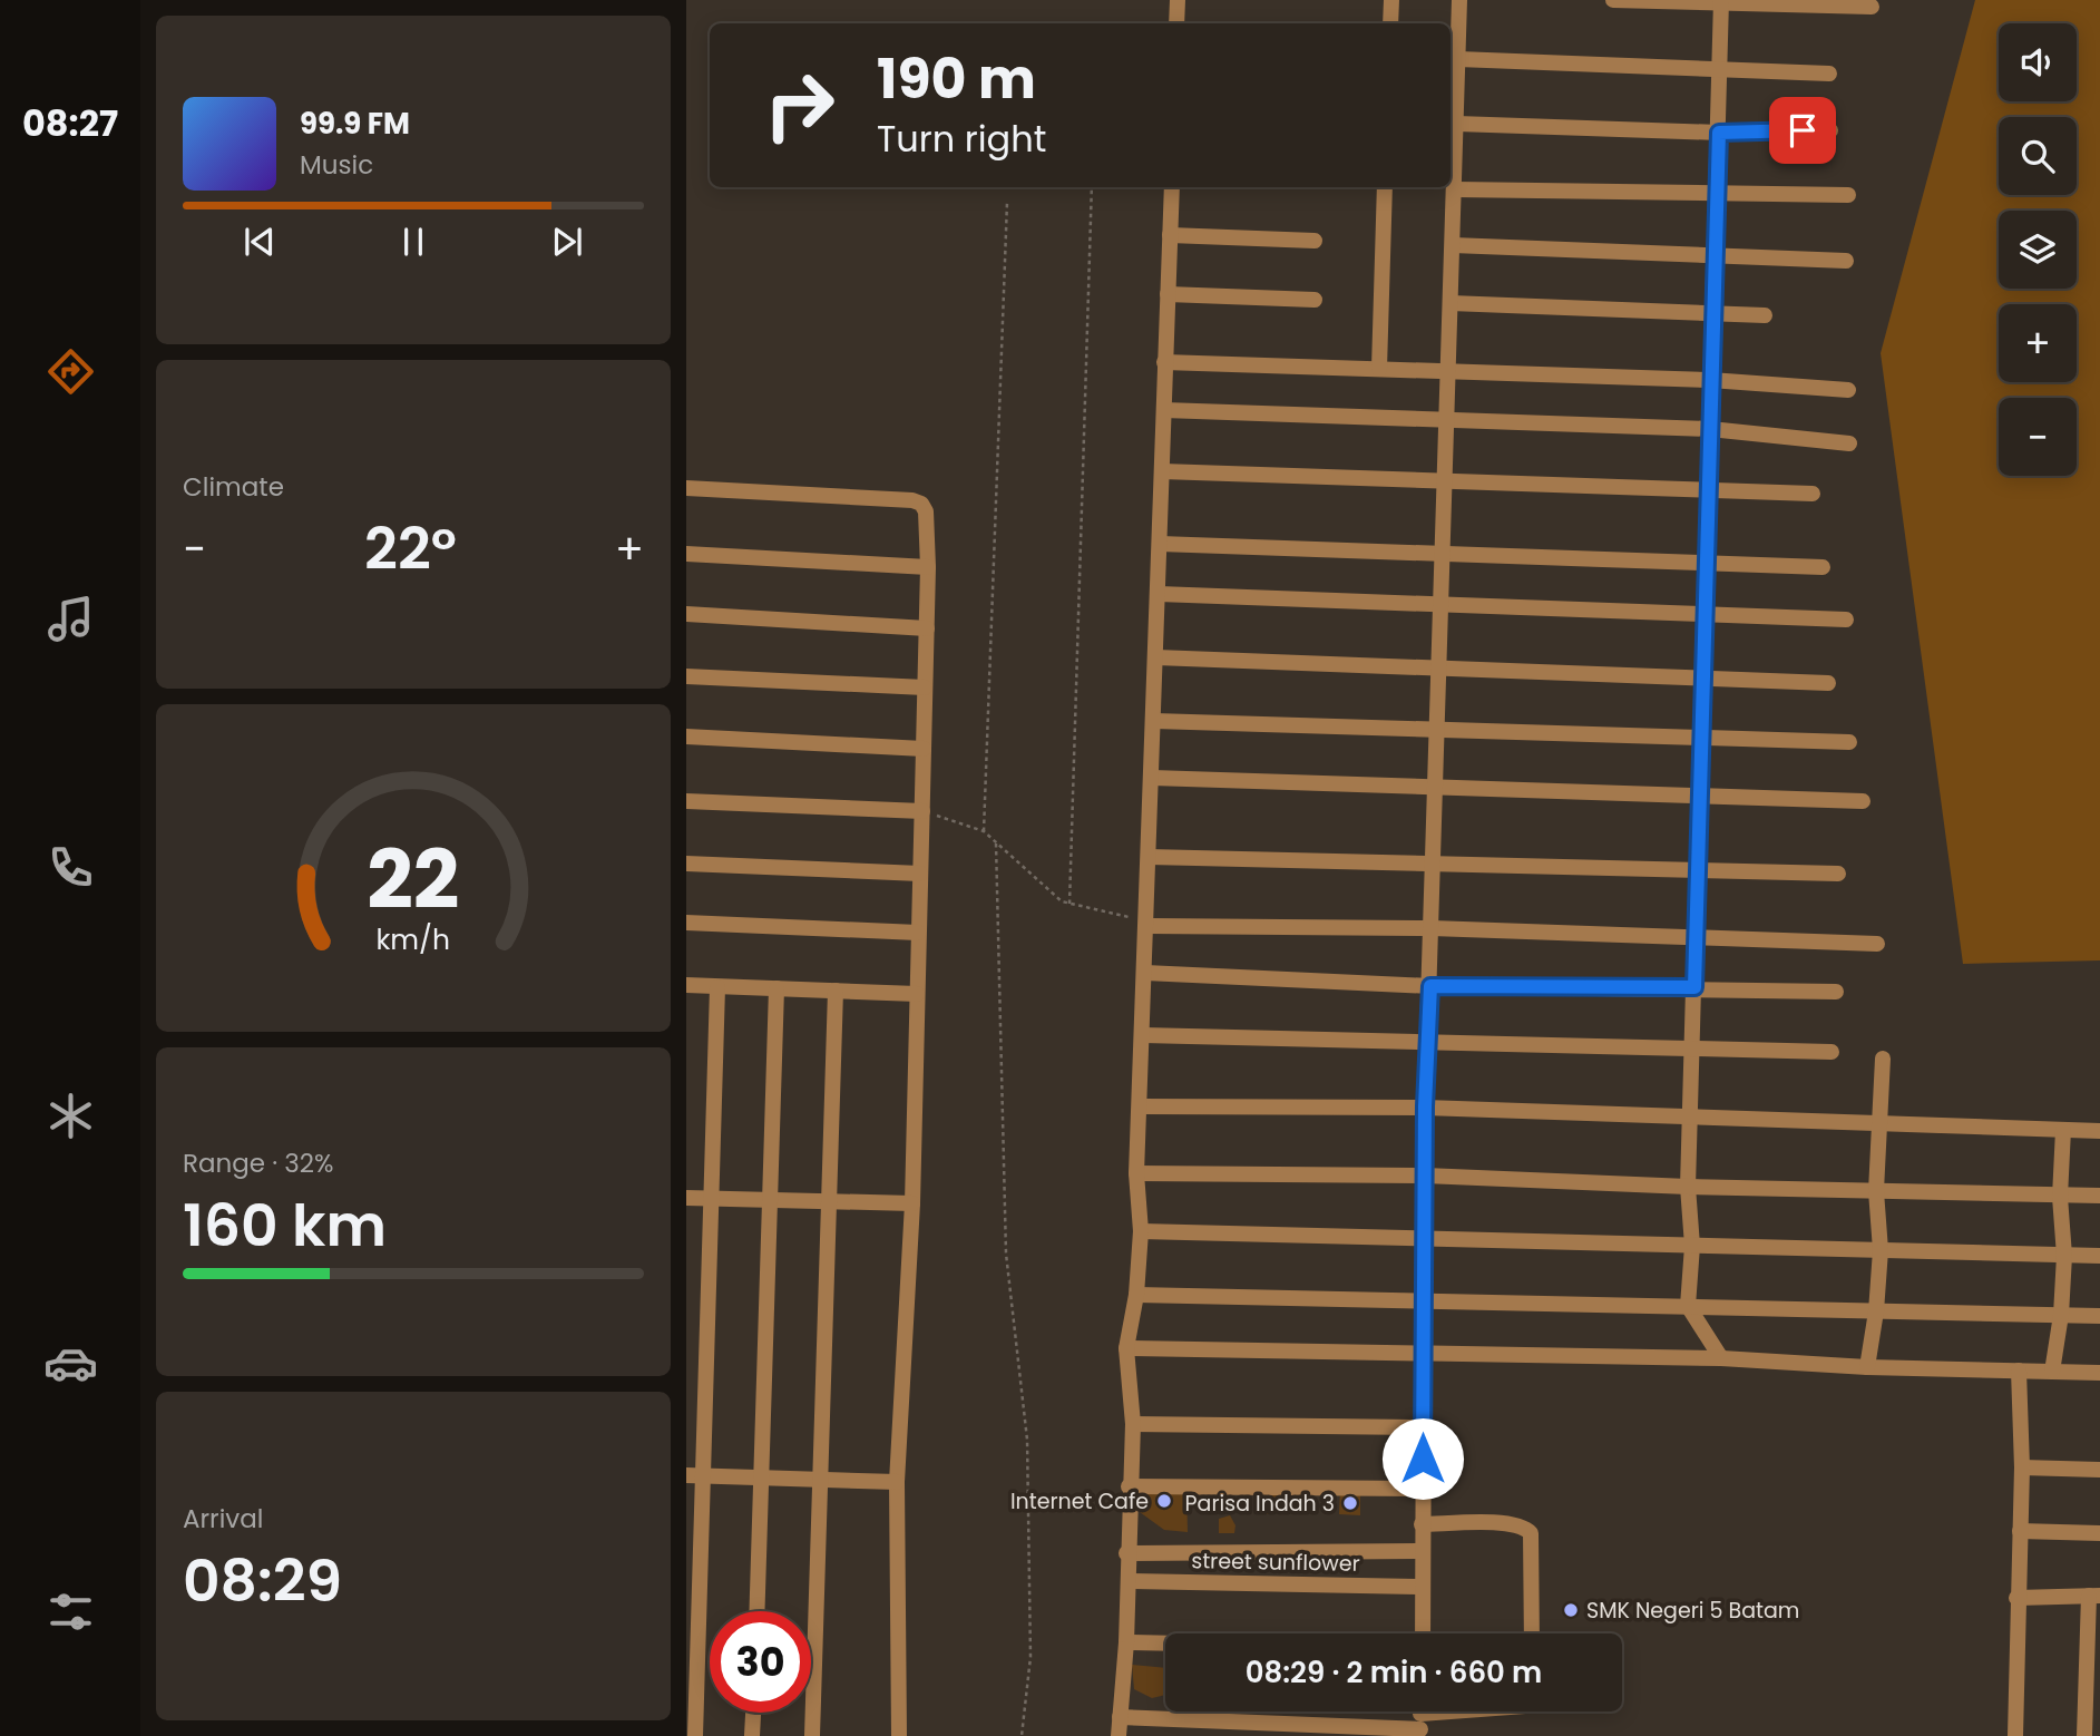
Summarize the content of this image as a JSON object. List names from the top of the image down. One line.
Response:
{"streets":{"street":["street sunflower"]},"places":["Internet Cafe","Parisa Indah 3","SMK Negeri 5 Batam"],"page":{"tabs":"08:27","map_buttons":["+","−"],"turn":["190 m","Turn right"],"song":["99.9 FM","Music"],"tile":["Climate",["Range · 32%","160 km"],["Arrival","08:29"]],"heat":["−","22°","+"],"limit":"30","trip":"08:29 · 2 min · 660 m","gauge":["22","km/h"]}}
